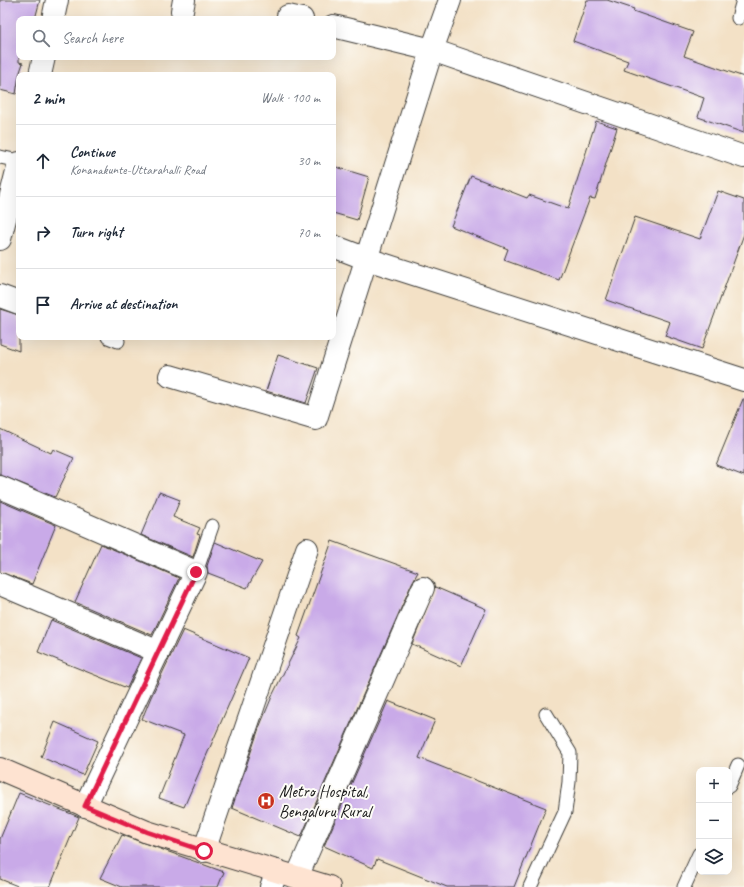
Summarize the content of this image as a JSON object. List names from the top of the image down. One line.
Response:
{"places":{"hospital":["Metro Hospital, Bengaluru Rural"]},"page":{"search":"Search here","heading":["2 min","Walk · 100 m"],"list":[["Continue","Konanakunte-Uttarahalli Road","30 m"],["Turn right","70 m"],"Arrive at destination"],"map_buttons":["+","−"]}}
